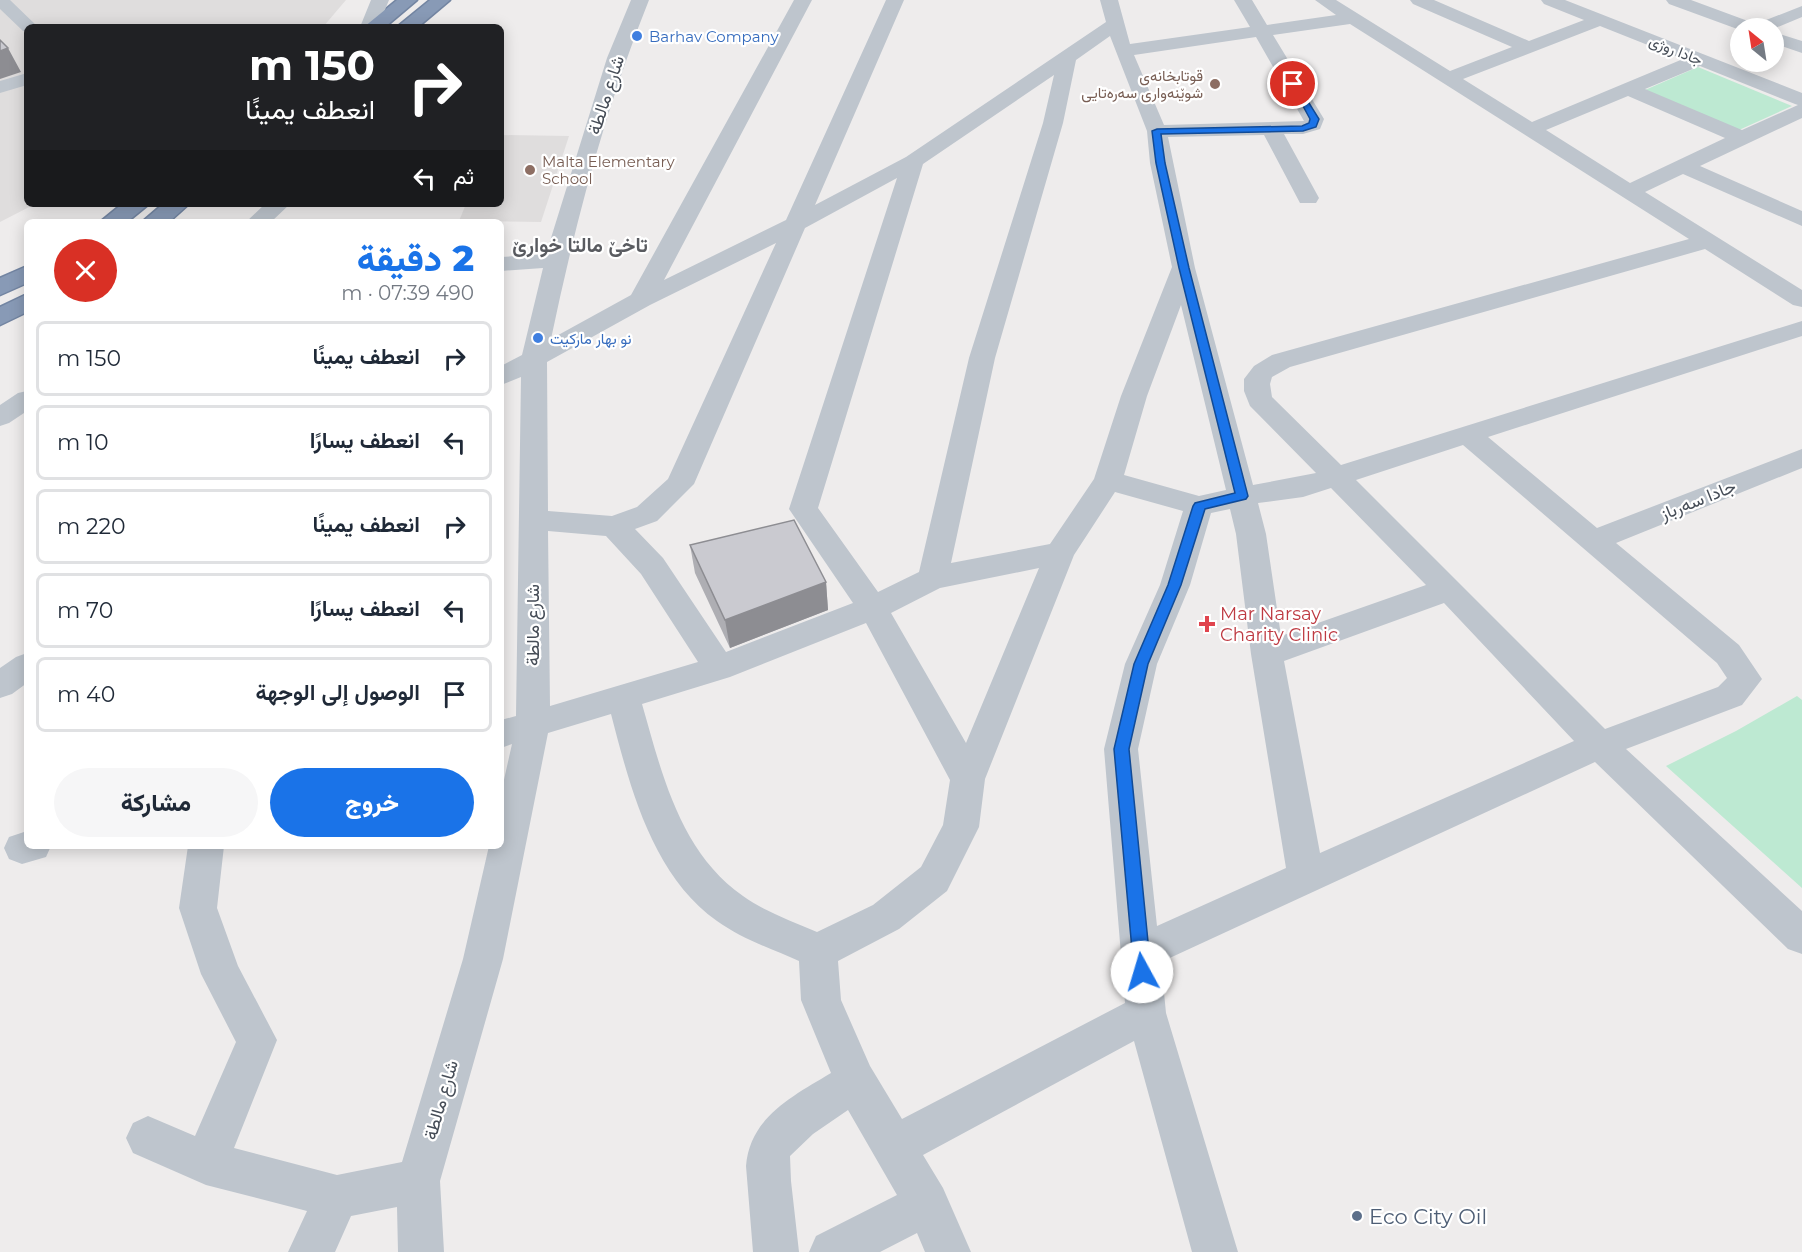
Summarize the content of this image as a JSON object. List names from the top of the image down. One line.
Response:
{"streets":{"street":["جادا روژی","شارع مالطة","جادا سەرباز"]},"districts":["تاخێ مالتا خوارێ"],"places":{"other":["Barhav Company","قوتابخانەی شوێنەواری سەرەتایی","Malta Elementary School","نو بهار ماركيت","Eco City Oil"],"health":["Mar Narsay Charity Clinic"]},"north":"top left","page":{"turn":["150 m","انعطف يمينًا"],"then":"ثم","heading":["2 دقيقة","490 m · 07:39"],"list":[{"name":"انعطف يمينًا","value":"150 m"},{"name":"انعطف يسارًا","value":"10 m"},{"name":"انعطف يمينًا","value":"220 m"},{"name":"انعطف يسارًا","value":"70 m"},{"name":"الوصول إلى الوجهة","value":"40 m"}],"buttons":["خروج","مشاركة"]}}
